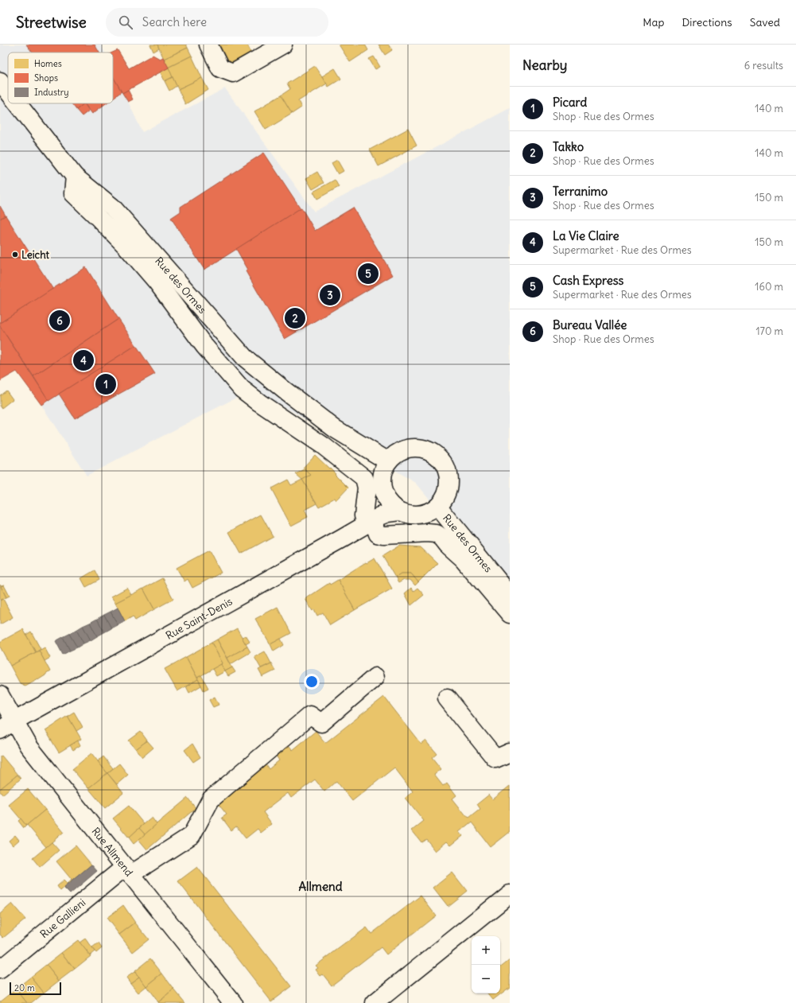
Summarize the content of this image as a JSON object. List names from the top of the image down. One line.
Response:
{"streets":{"street":["Rue des Ormes","Rue Saint-Denis","Rue Allmend","Rue Gallieni"]},"crossings":[["Rue des Ormes","Rue Saint-Denis"],["Rue Saint-Denis","Rue Allmend"],["Rue Allmend","Rue Gallieni"]],"districts":["Allmend"],"places":["Leicht"],"legend":["Homes","Shops","Industry"],"scale_bar":"20 m","page":{"header":"Streetwise","search":"Search here","nav":["Map","Directions","Saved"],"heading":["Nearby","6 results"],"list":[{"mark":"1","name":"Picard","note":"Shop · Rue des Ormes","value":"140 m"},{"mark":"2","name":"Takko","note":"Shop · Rue des Ormes","value":"140 m"},{"mark":"3","name":"Terranimo","note":"Shop · Rue des Ormes","value":"150 m"},{"mark":"4","name":"La Vie Claire","note":"Supermarket · Rue des Ormes","value":"150 m"},{"mark":"5","name":"Cash Express","note":"Supermarket · Rue des Ormes","value":"160 m"},{"mark":"6","name":"Bureau Vallée","note":"Shop · Rue des Ormes","value":"170 m"}],"pins":["5","3","2","6","4","1"],"map_buttons":["+","−"],"scale":"20 m"}}
